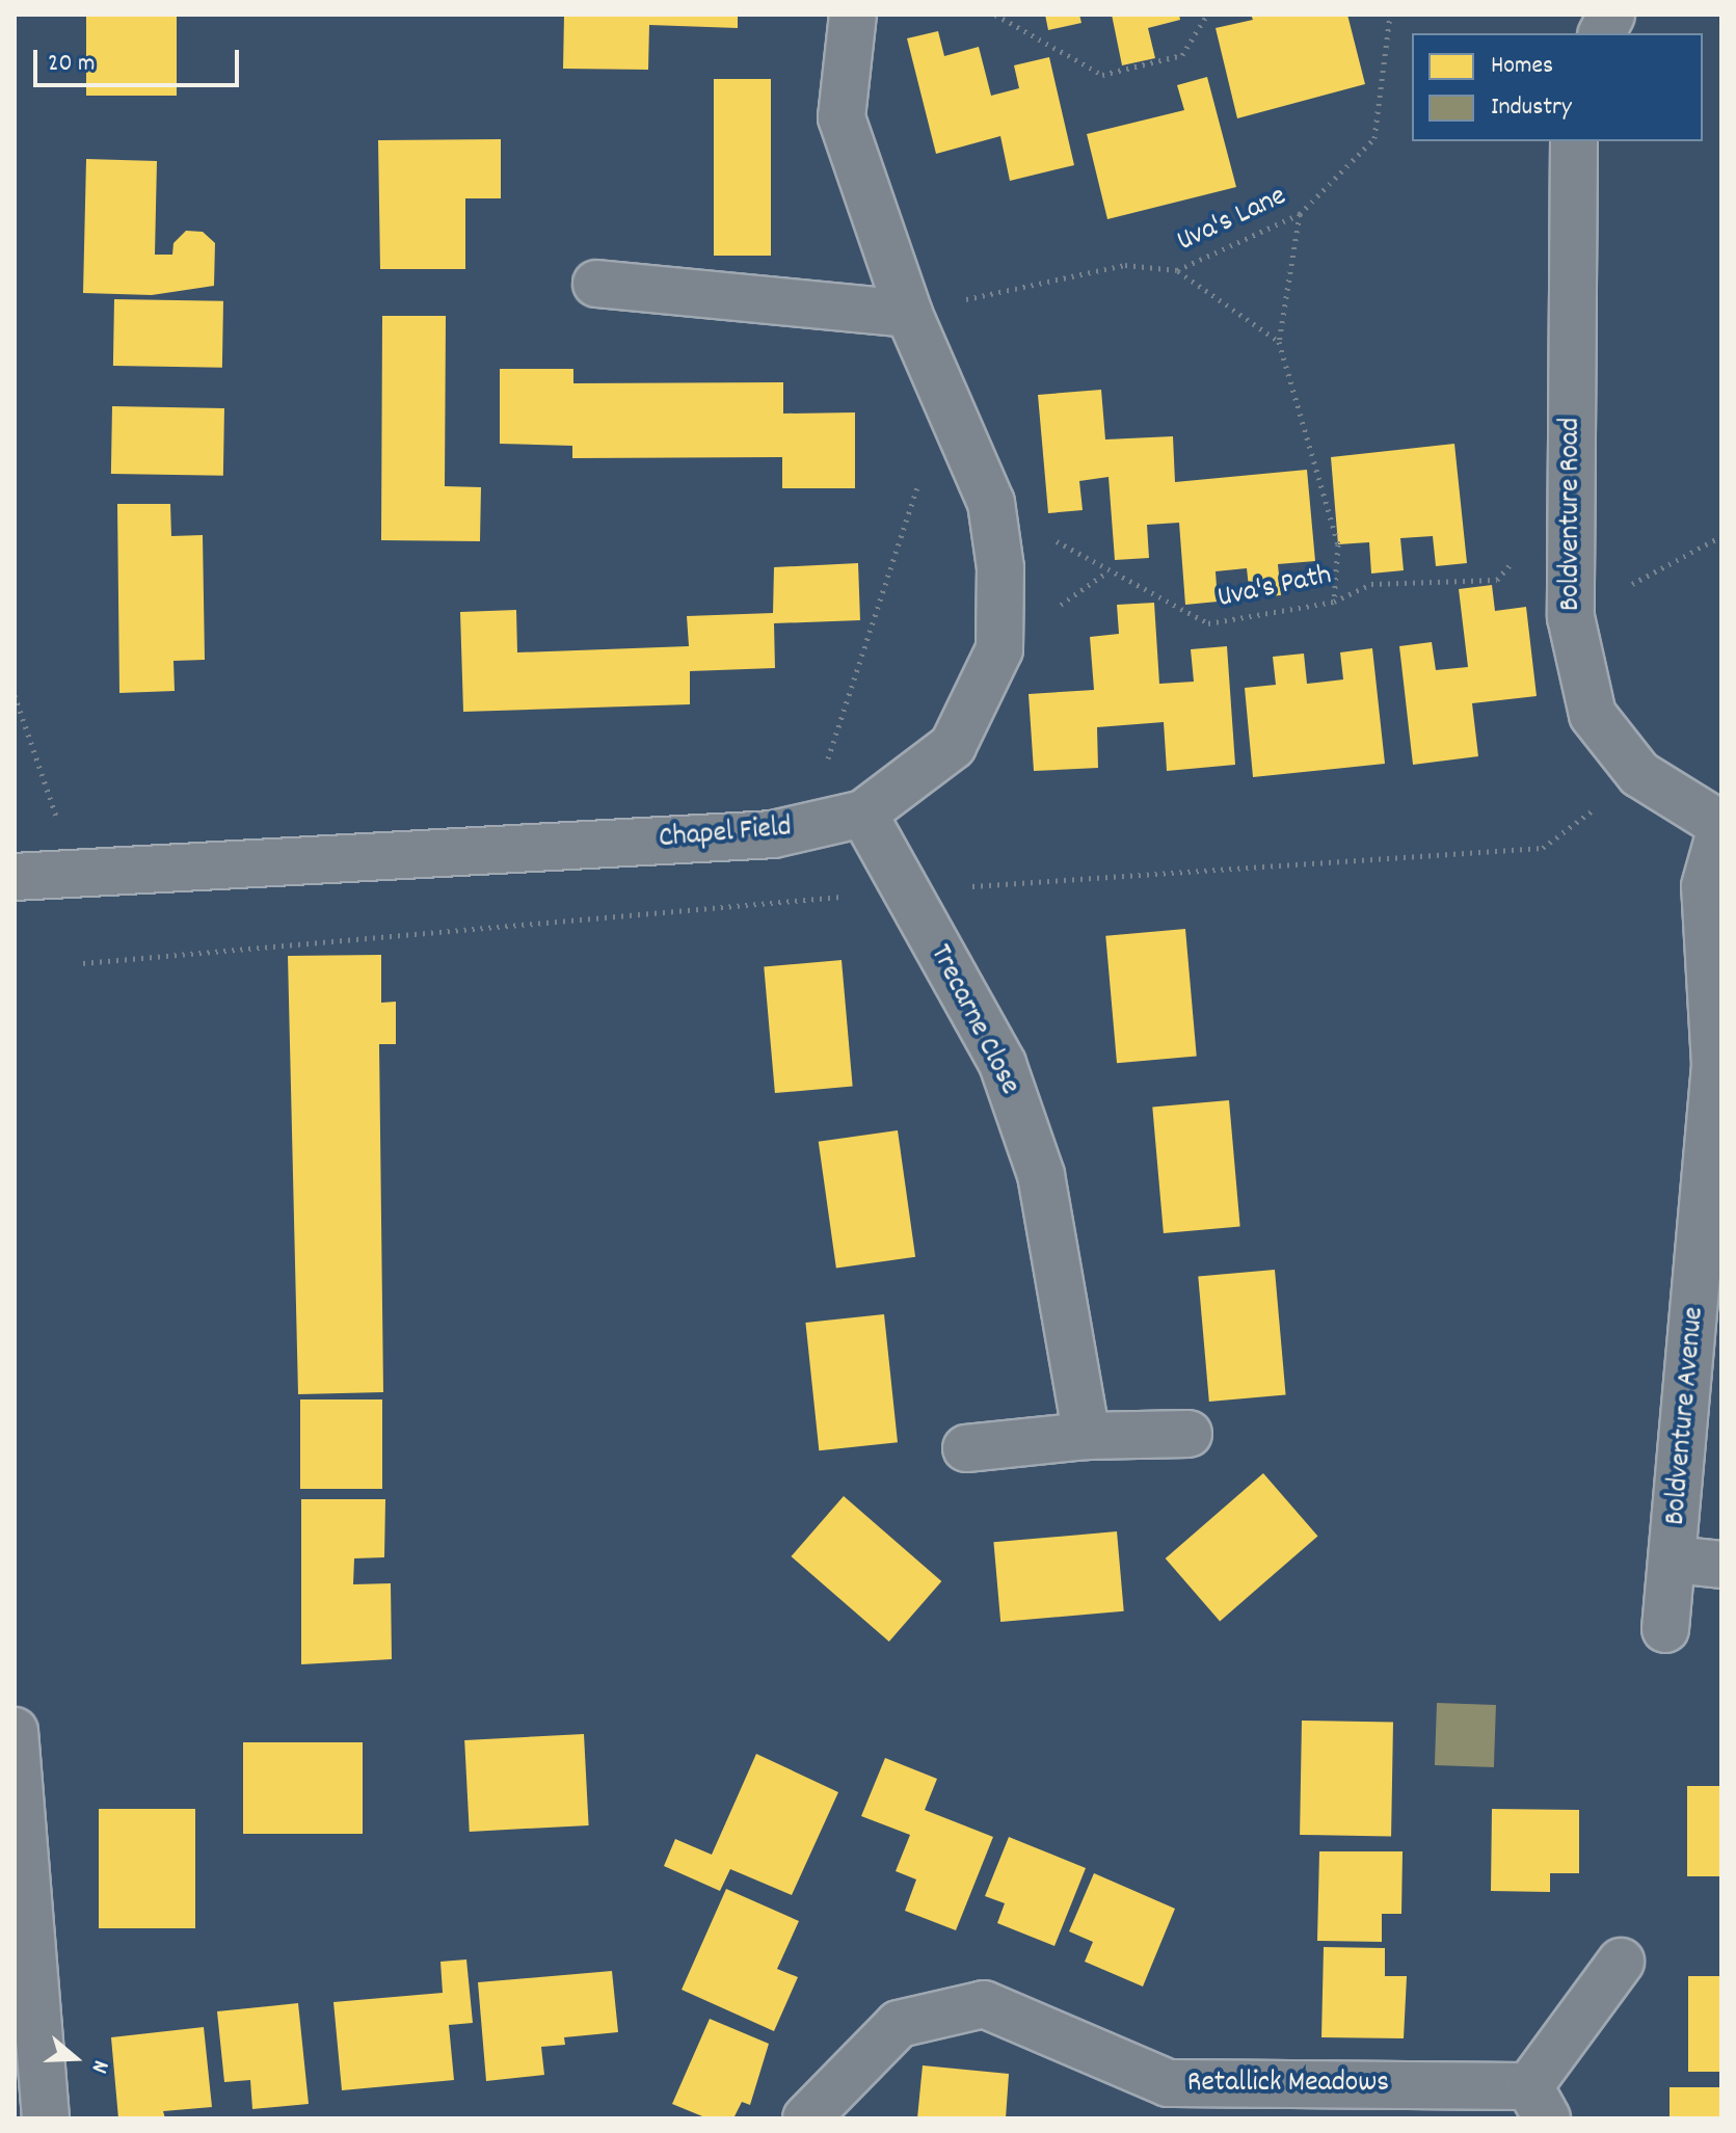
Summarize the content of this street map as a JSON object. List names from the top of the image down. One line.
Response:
{"streets":{"street":["Boldventure Road","Chapel Field","Trecarne Close","Boldventure Avenue","Retallick Meadows"],"path":["Uva's Lane","Uva's Path"]},"crossings":[["Uva's Lane","Chapel Field"],["Boldventure Road","Boldventure Avenue"],["Uva's Path","Chapel Field"],["Chapel Field","Trecarne Close"]],"legend":["Homes","Industry"],"scale_bar":"20 m","north":"right"}
